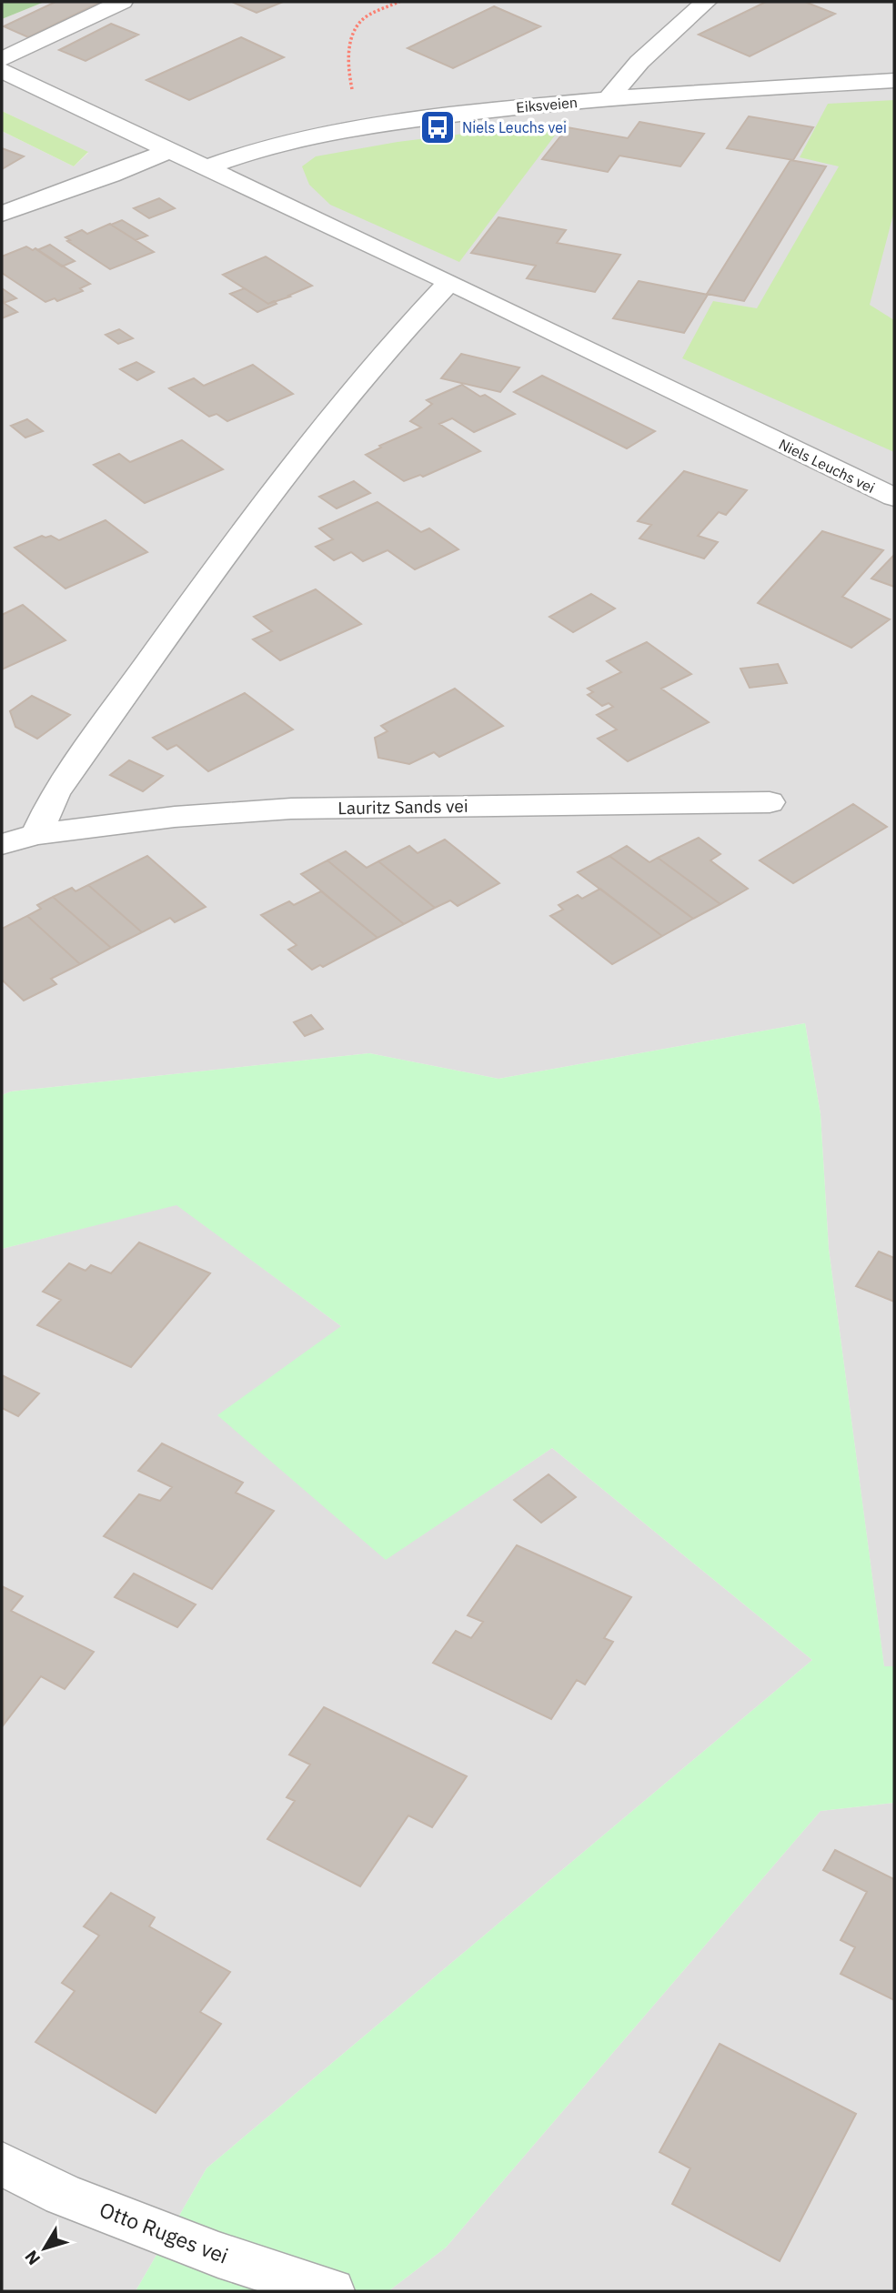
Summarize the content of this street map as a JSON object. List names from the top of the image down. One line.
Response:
{"streets":{"street":["Eiksveien","Niels Leuchs vei","Lauritz Sands vei","Otto Ruges vei"]},"crossings":[["Eiksveien","Niels Leuchs vei"]],"places":{"bus stop":["Niels Leuchs vei"]},"north":"bottom left"}
